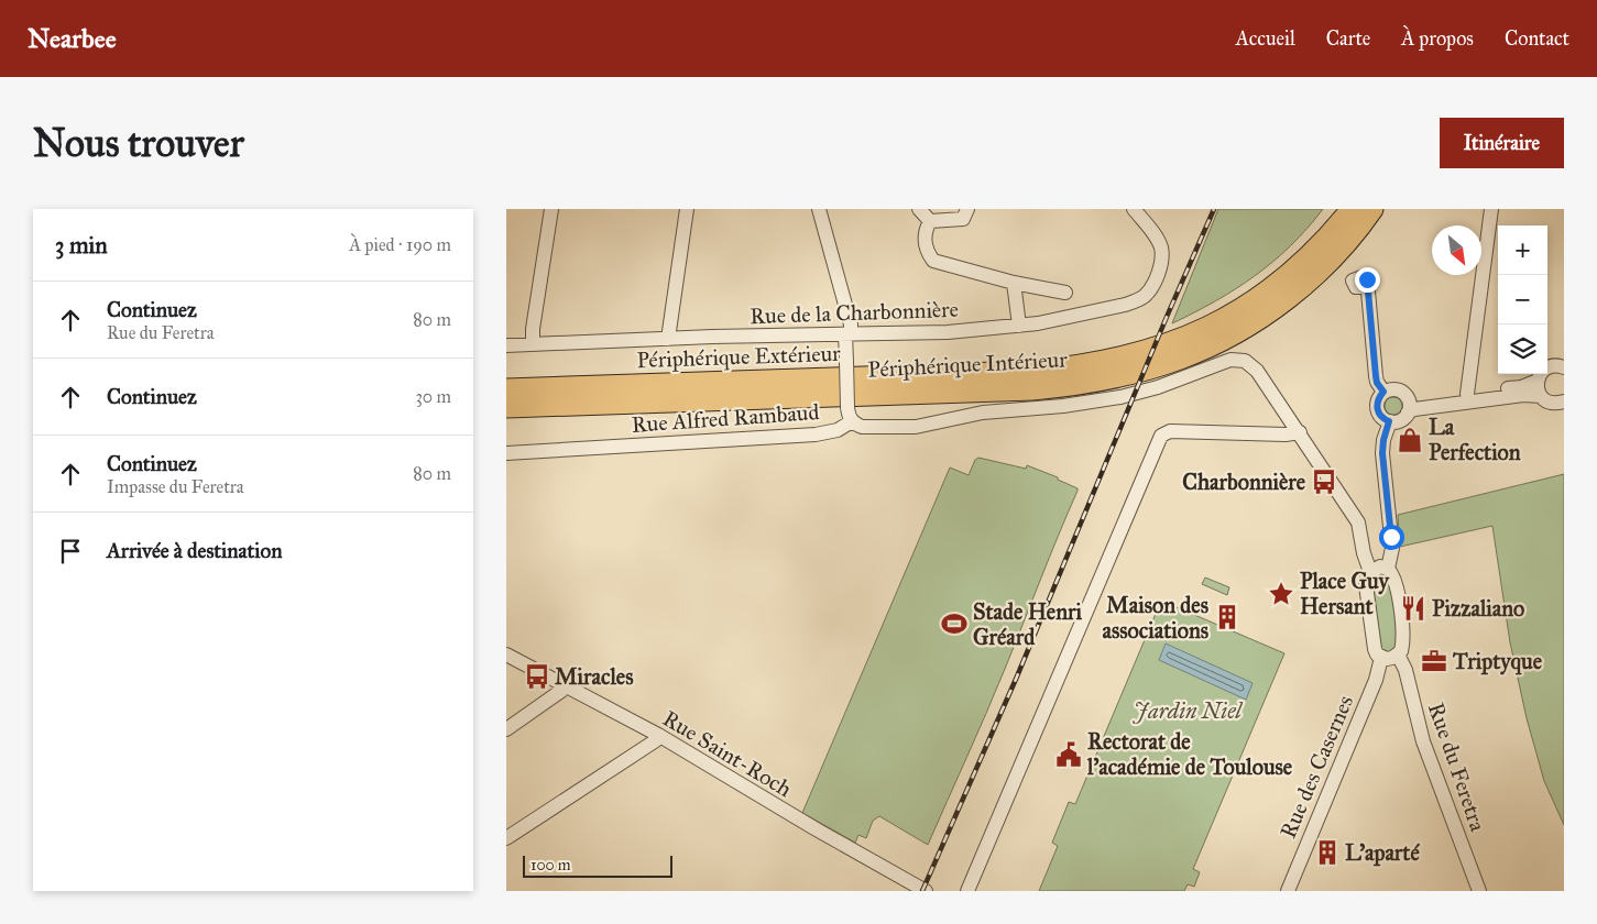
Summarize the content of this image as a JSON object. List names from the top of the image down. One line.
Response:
{"streets":{"highway":["Périphérique Extérieur","Périphérique Intérieur"],"street":["Rue de la Charbonnière","Rue Alfred Rambaud","Rue Saint-Roch","Rue des Casernes","Rue du Feretra"]},"parks":["Jardin Niel"],"places":{"shop":["La Perfection"],"bus stop":["Charbonnière","Miracles"],"place":["Place Guy Hersant"],"restaurant":["Pizzaliano"],"building":["Maison des associations","L'aparté"],"sports":["Stade Henri Gréard"],"office":["Triptyque"],"public building":["Rectorat de l'académie de Toulouse"]},"scale_bar":"100 m","north":"bottom right","page":{"header":"Nearbee","nav":["Accueil","Carte","À propos","Contact"],"buttons":"Itinéraire","title":"Nous trouver","heading":["3 min","À pied · 190 m"],"map_buttons":["+","−"],"list":[["Continuez","Rue du Feretra","80 m"],["Continuez","30 m"],["Continuez","Impasse du Feretra","80 m"],"Arrivée à destination"],"scale":"100 m"}}
